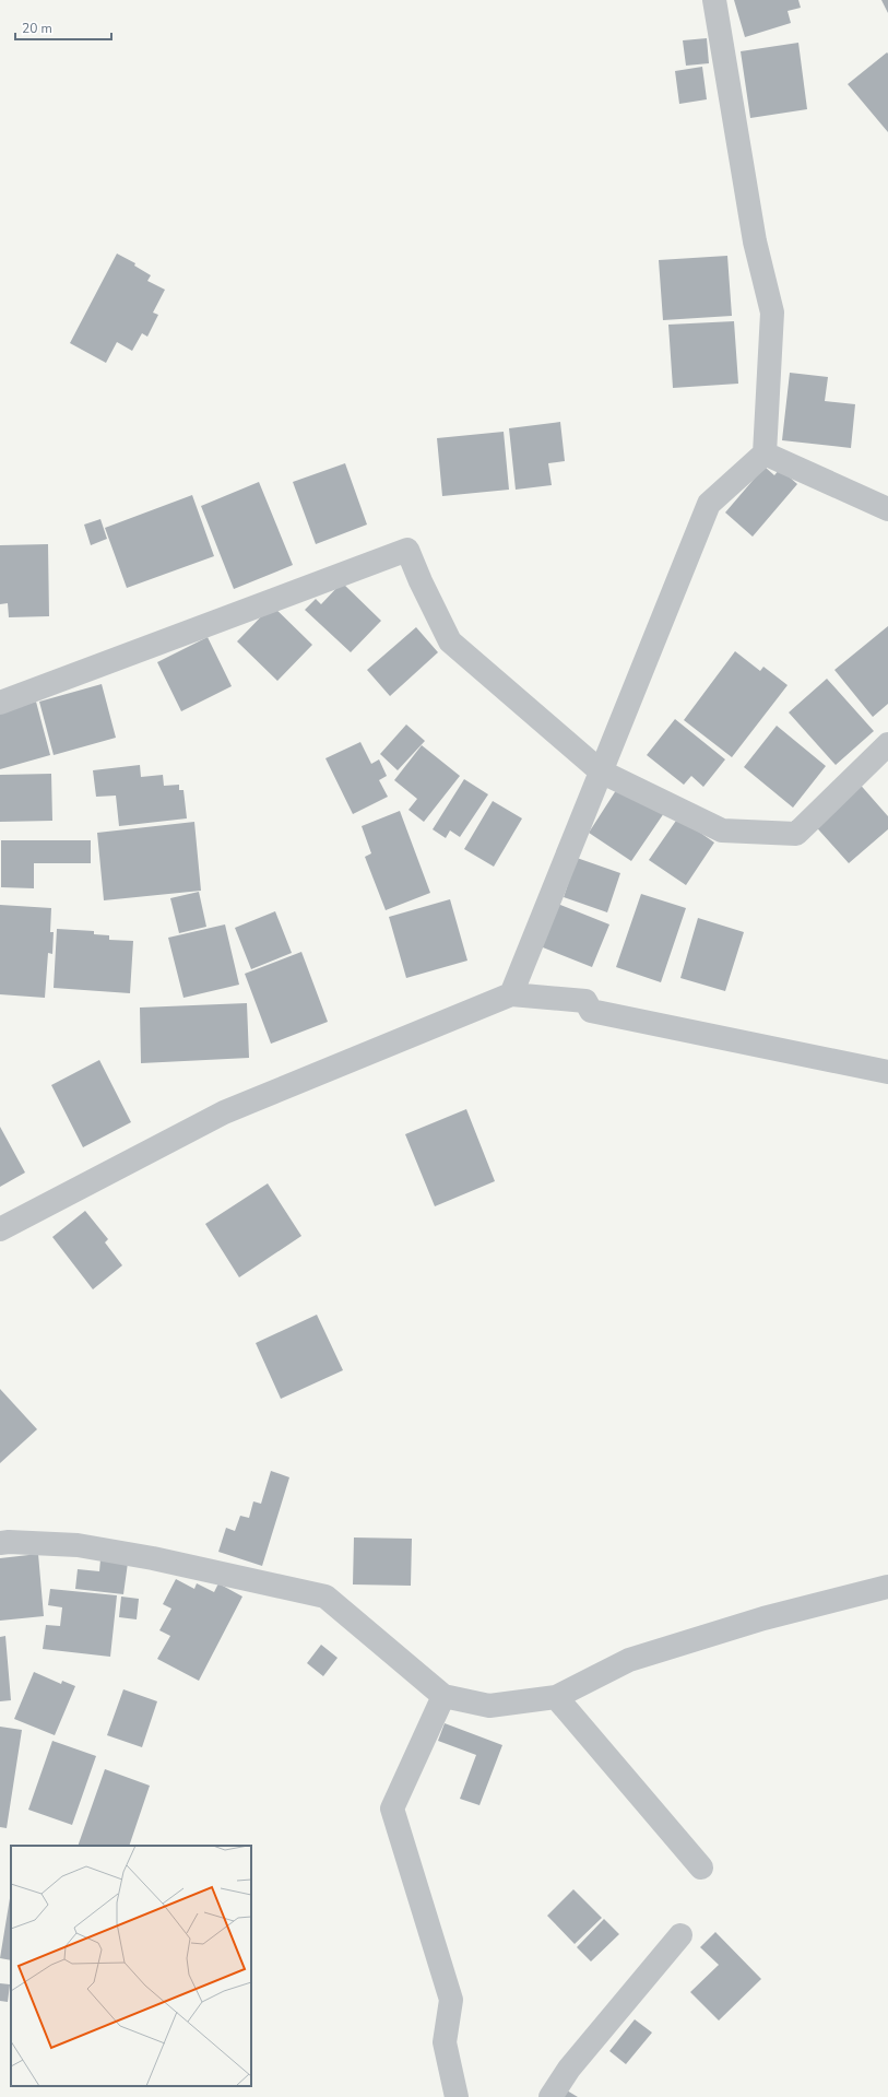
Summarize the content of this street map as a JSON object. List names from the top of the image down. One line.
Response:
{"scale_bar":"20 m"}
